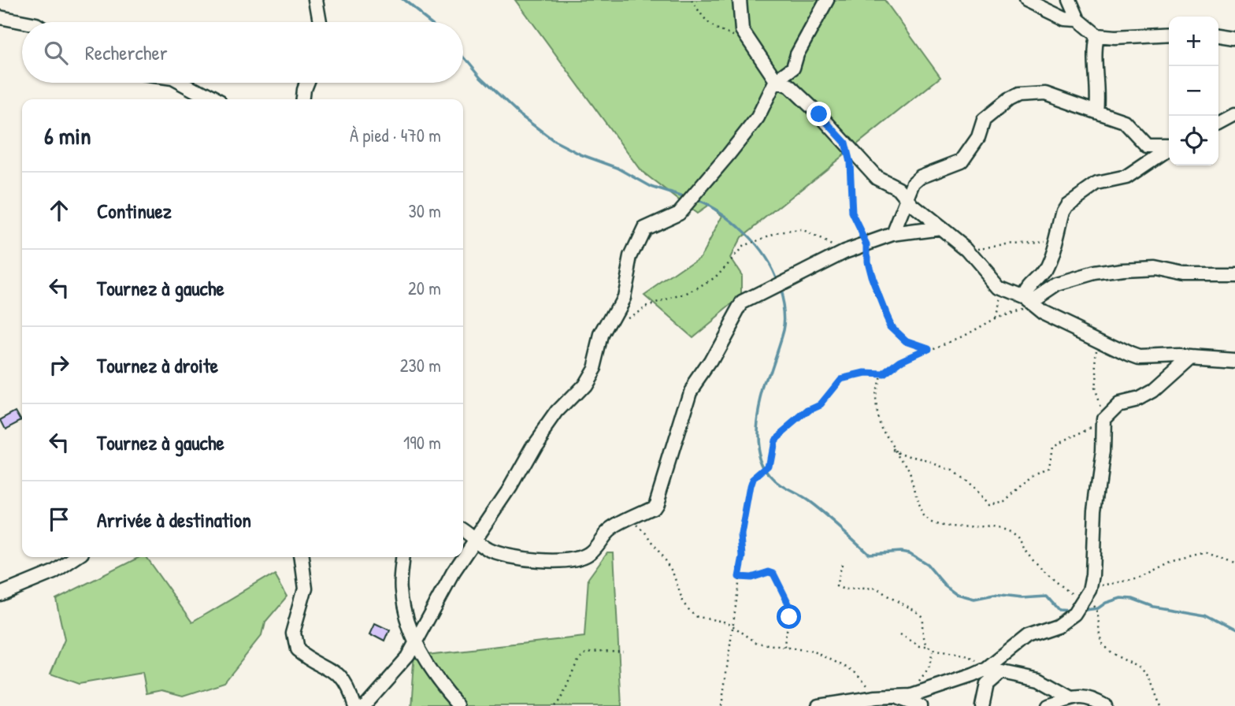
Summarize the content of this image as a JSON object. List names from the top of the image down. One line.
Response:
{"page":{"map_buttons":["+","−"],"search":"Rechercher","heading":["6 min","À pied · 470 m"],"list":[["Continuez","30 m"],["Tournez à gauche","20 m"],["Tournez à droite","230 m"],["Tournez à gauche","190 m"],"Arrivée à destination"]}}
